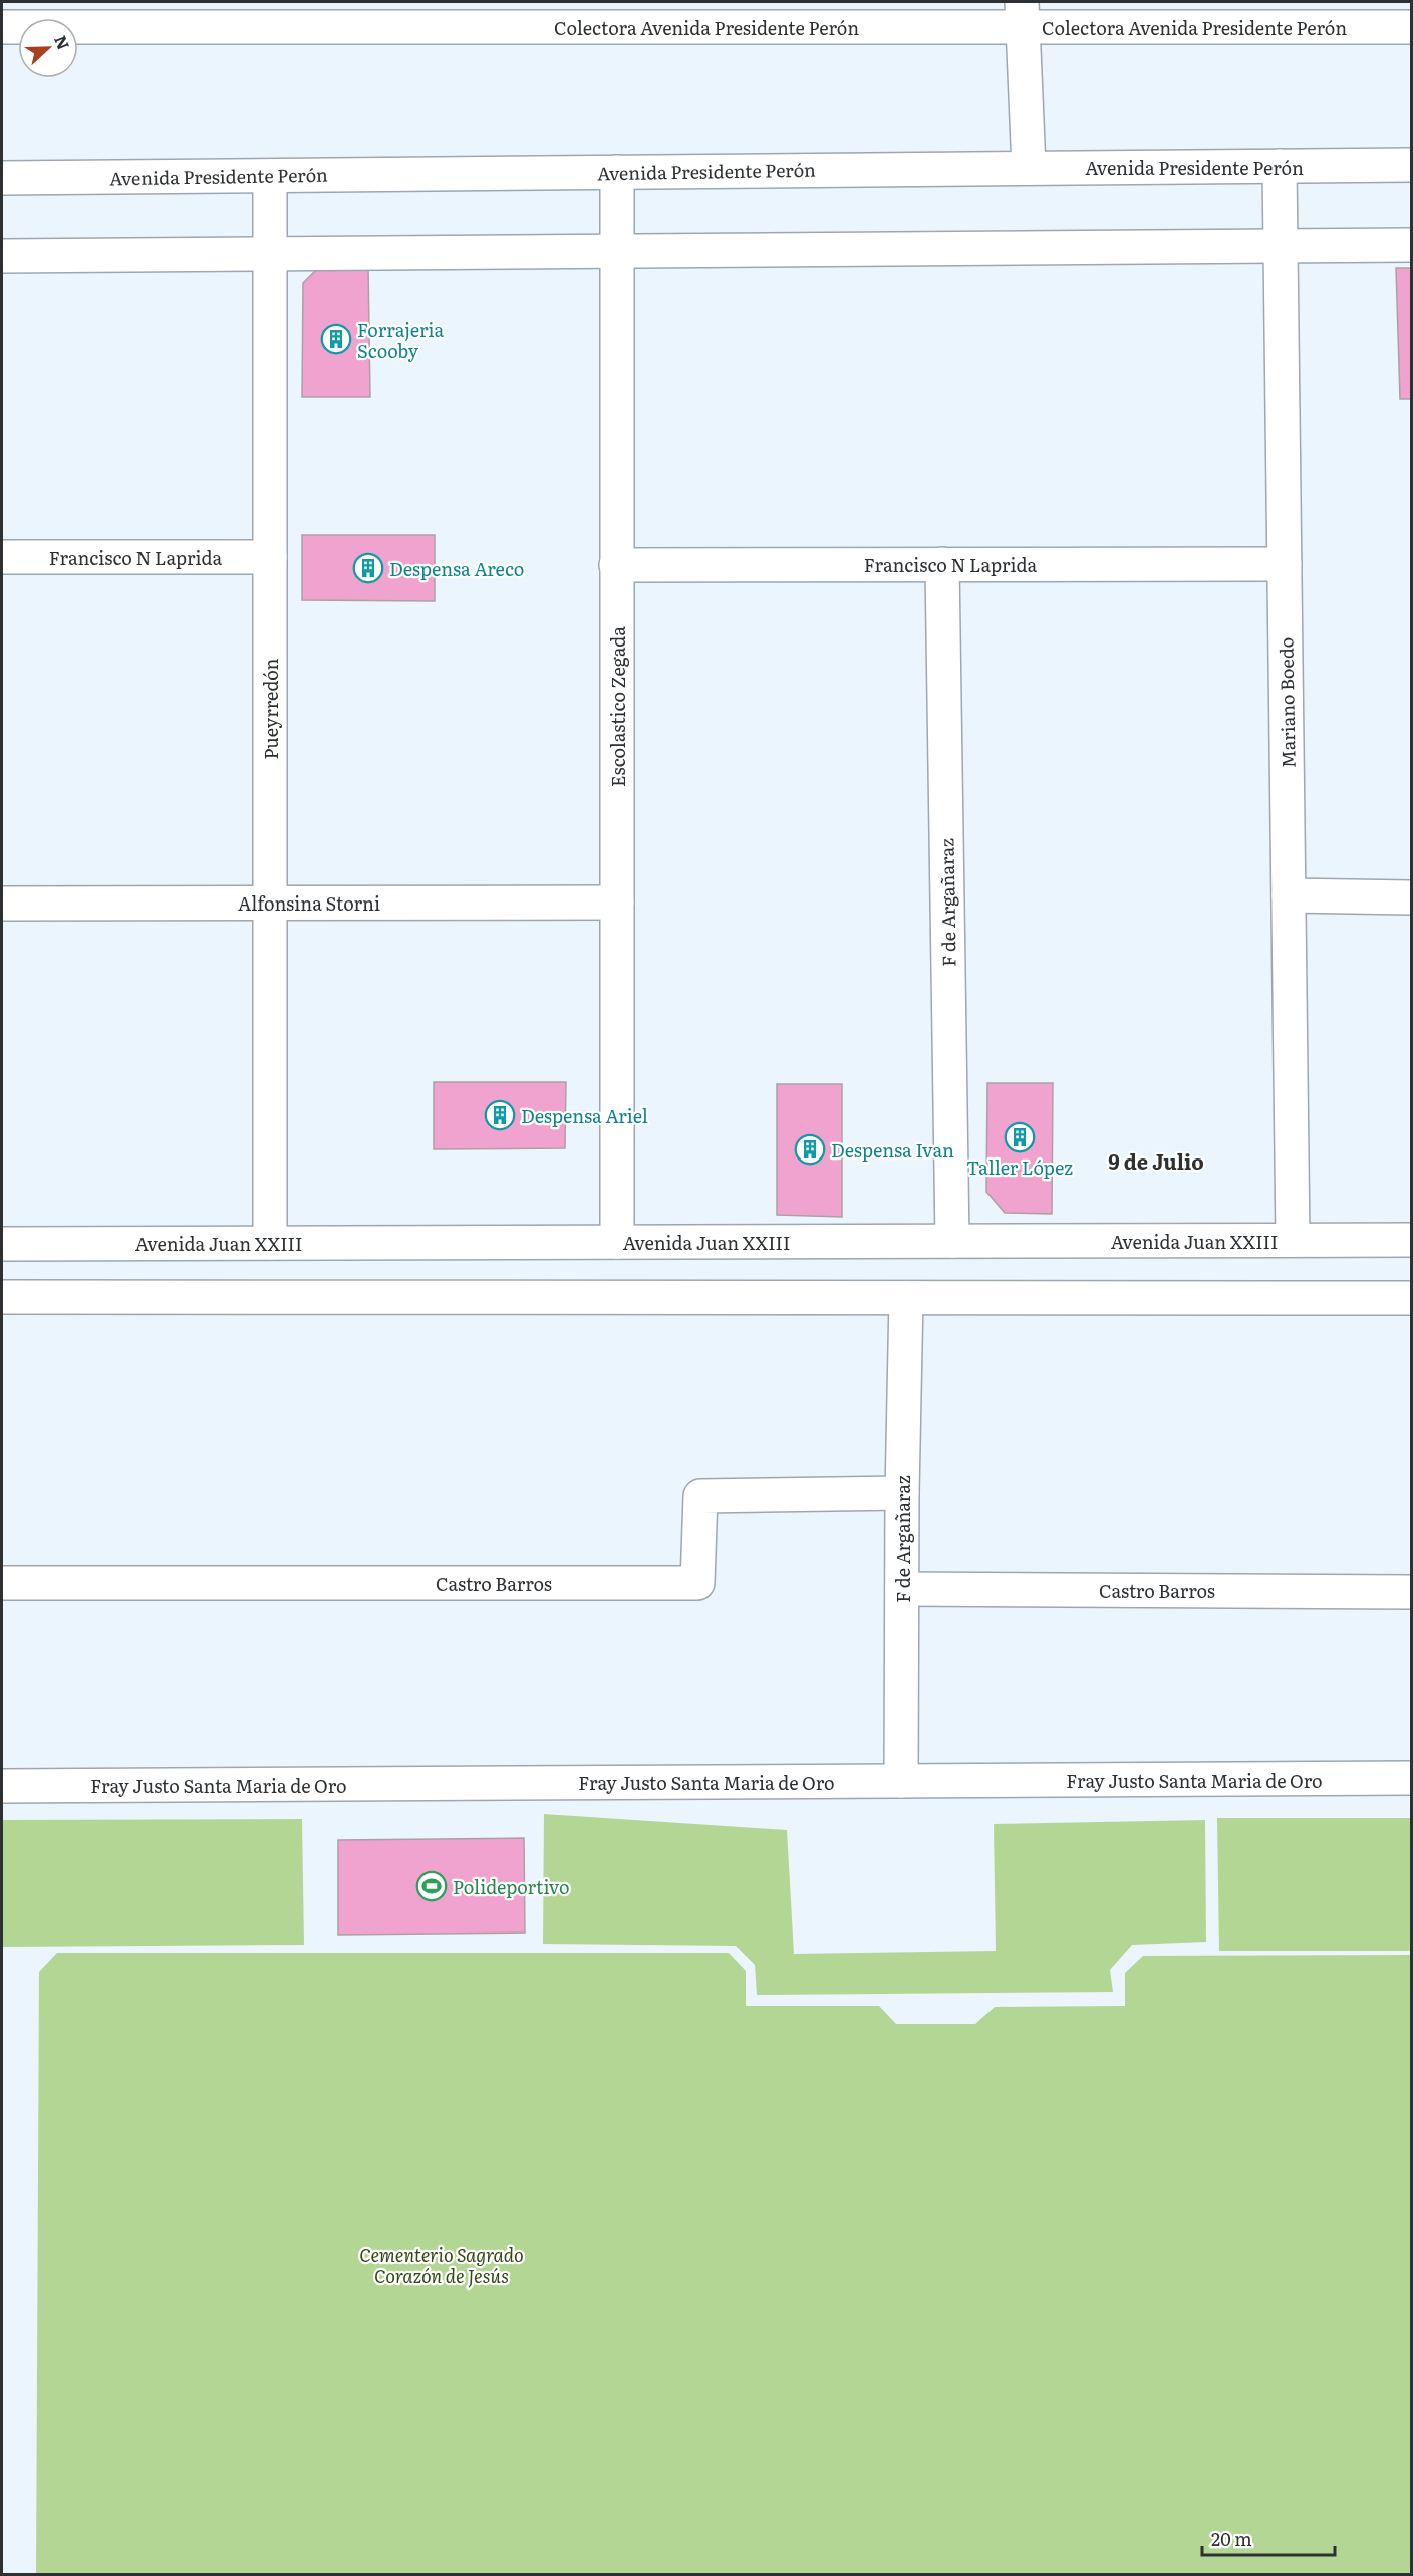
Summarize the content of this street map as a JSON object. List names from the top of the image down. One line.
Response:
{"streets":{"street":["Colectora Avenida Presidente Perón","Avenida Presidente Perón","Francisco N Laprida","Mariano Boedo","Escolastico Zegada","Pueyrredón","Alfonsina Storni","F de Argañaraz","Avenida Juan XXIII","Castro Barros","Fray Justo Santa Maria de Oro"]},"crossings":[["Avenida Presidente Perón","Mariano Boedo"],["Avenida Presidente Perón","Escolastico Zegada"],["Avenida Presidente Perón","Pueyrredón"],["Francisco N Laprida","Mariano Boedo"],["Francisco N Laprida","Escolastico Zegada"],["Francisco N Laprida","Pueyrredón"],["Francisco N Laprida","F de Argañaraz"],["Mariano Boedo","Avenida Juan XXIII"],["Escolastico Zegada","Alfonsina Storni"],["Escolastico Zegada","Avenida Juan XXIII"],["Pueyrredón","Alfonsina Storni"],["Pueyrredón","Avenida Juan XXIII"],["F de Argañaraz","Avenida Juan XXIII"],["F de Argañaraz","Castro Barros"],["F de Argañaraz","Fray Justo Santa Maria de Oro"]],"districts":["9 de Julio"],"parks":["Cementerio Sagrado Corazón de Jesús"],"places":{"building":["Forrajeria Scooby","Despensa Areco","Despensa Ariel","Taller López","Despensa Ivan"],"sports":["Polideportivo"]},"scale_bar":"20 m","north":"right"}
